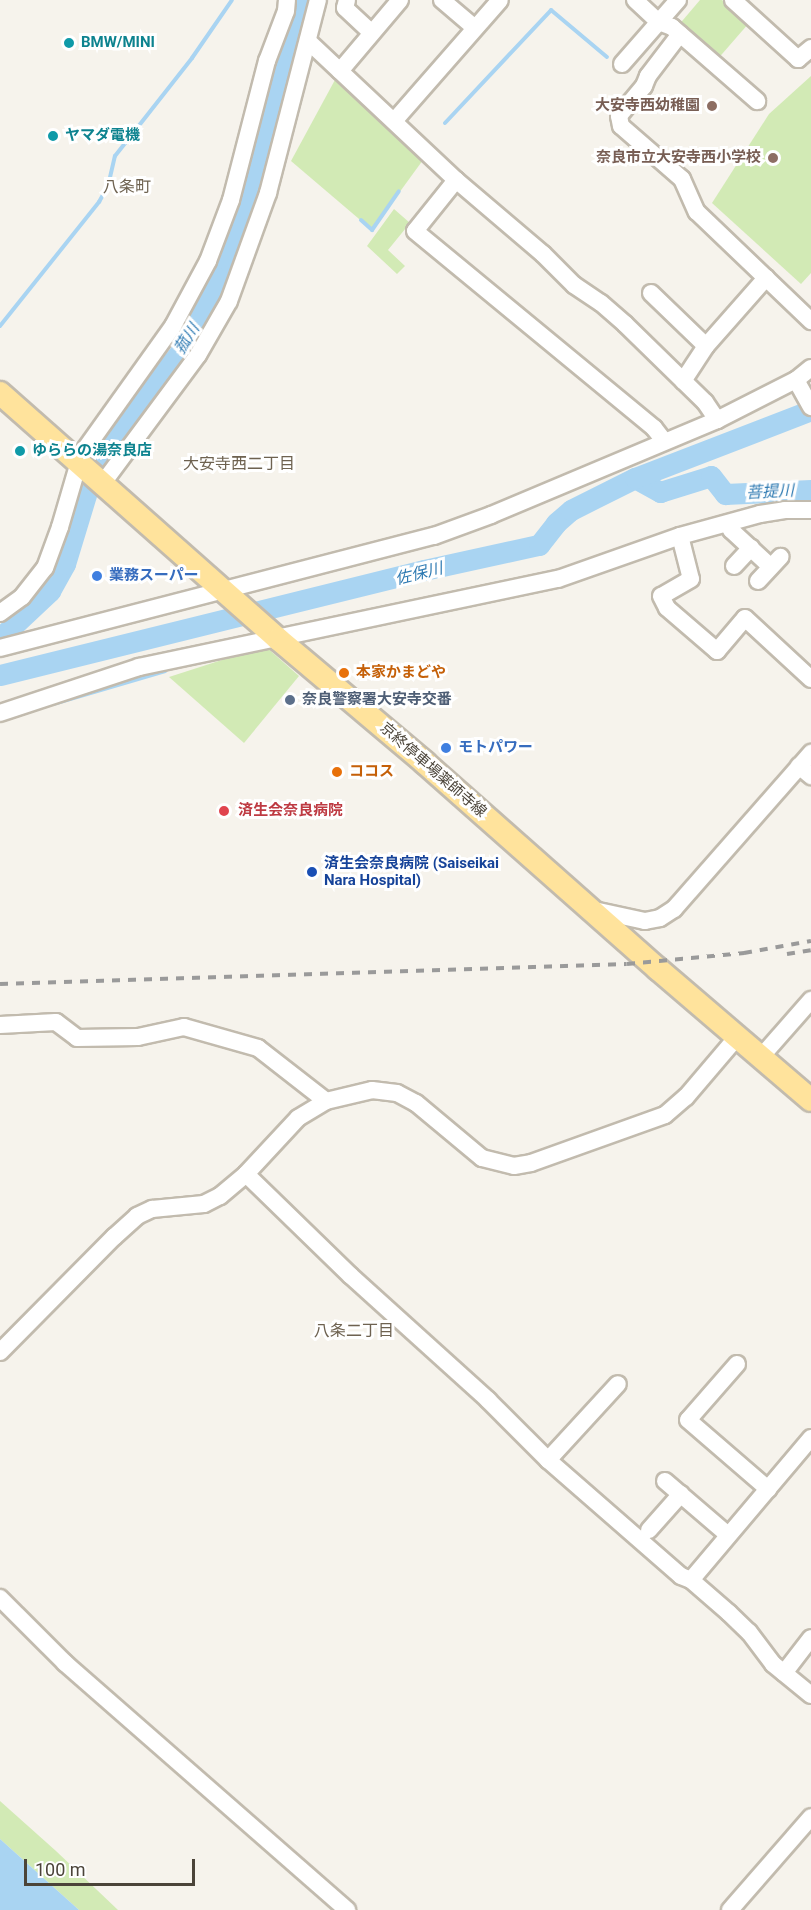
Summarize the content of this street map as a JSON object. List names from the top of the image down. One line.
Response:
{"streets":{"main road":["京終停車場薬師寺線"]},"districts":["八条町","大安寺西二丁目","八条二丁目"],"water":["菰川","菩提川","佐保川"],"places":["BMW/MINI","大安寺西幼稚園","ヤマダ電機","奈良市立大安寺西小学校","ゆららの湯奈良店","業務スーパー","本家かまどや","奈良警察署大安寺交番","モトパワー","ココス","済生会奈良病院","済生会奈良病院 (Saiseikai Nara Hospital)"],"scale_bar":"100 m"}
